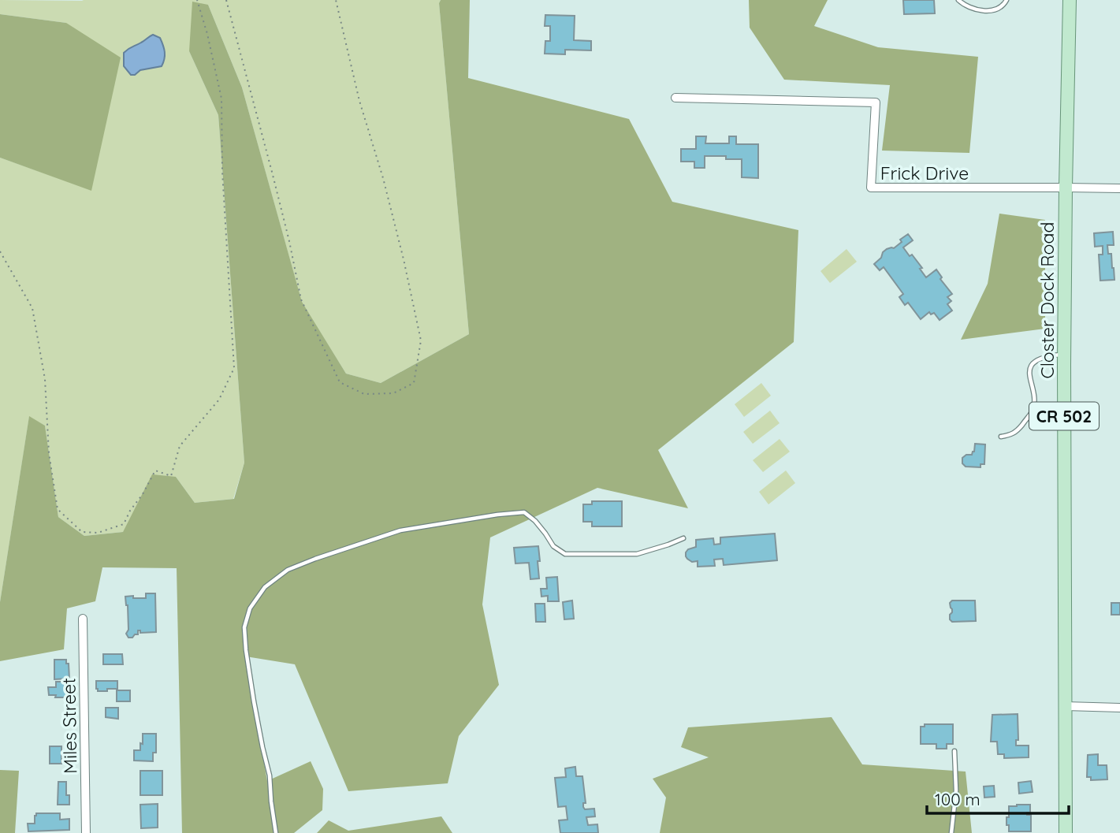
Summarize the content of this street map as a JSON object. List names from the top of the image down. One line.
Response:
{"streets":{"main road":["Closter Dock Road","CR 502"],"street":["Frick Drive","Miles Street"]},"crossings":[["Frick Drive","Closter Dock Road"]],"scale_bar":"100 m"}
